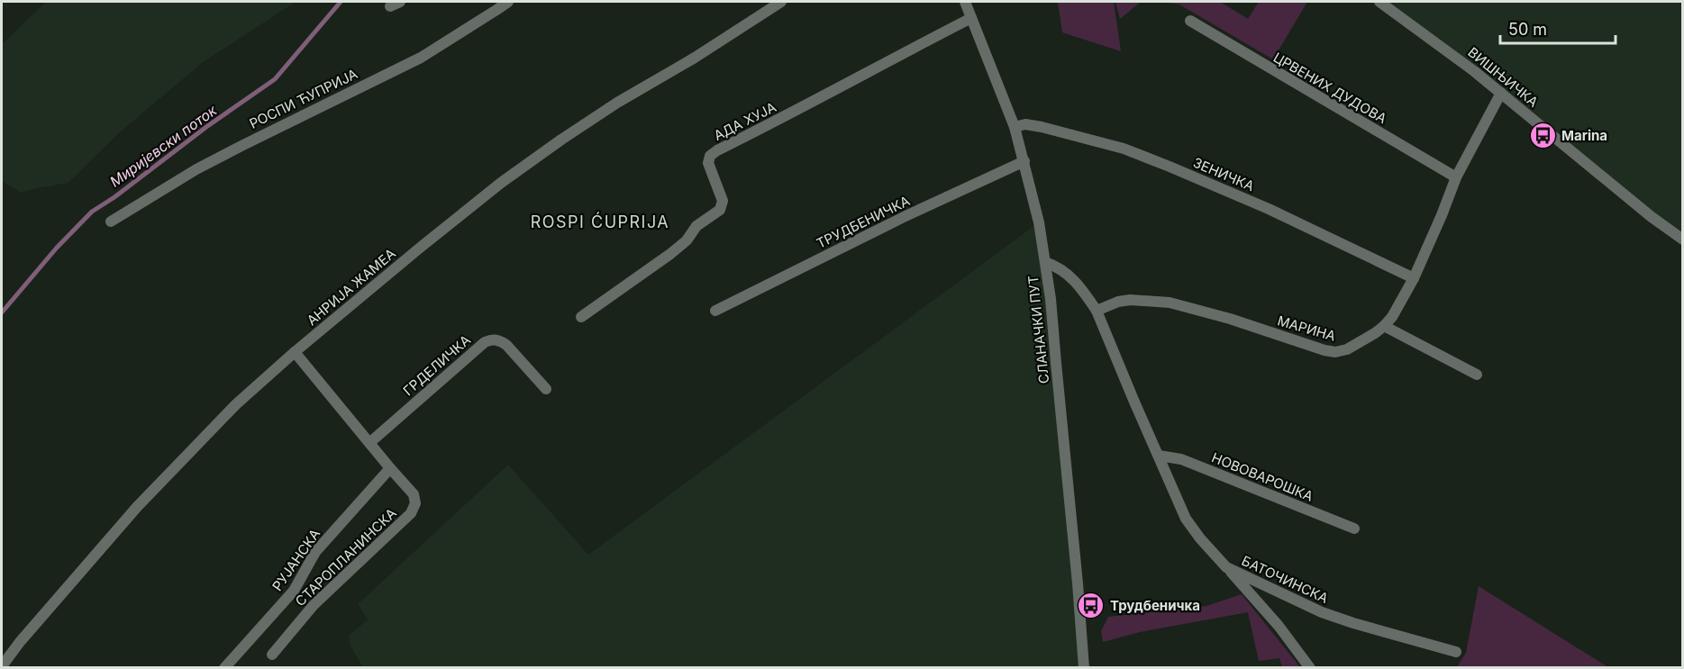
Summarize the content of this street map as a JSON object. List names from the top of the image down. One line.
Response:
{"streets":{"street":["ВИШЊИЧКА","ЦРВЕНИХ ДУДОВА","РОСПИ ЋУПРИЈА","АДА ХУЈА","ЗЕНИЧКА","ТРУДБЕНИЧКА","АНРИЈА ЖАМЕА","МАРИНА","СЛАНАЧКИ ПУТ","ГРДЕЛИЧКА","НОВОВАРОШКА","СТАРОПЛАНИНСКА","РУЈАНСКА","БАТОЧИНСКА"]},"crossings":[["ВИШЊИЧКА","МАРИНА"],["ЦРВЕНИХ ДУДОВА","МАРИНА"],["АДА ХУЈА","СЛАНАЧКИ ПУТ"],["ЗЕНИЧКА","МАРИНА"],["ЗЕНИЧКА","СЛАНАЧКИ ПУТ"],["ТРУДБЕНИЧКА","СЛАНАЧКИ ПУТ"],["АНРИЈА ЖАМЕА","СТАРОПЛАНИНСКА"],["МАРИНА","БАТОЧИНСКА"],["ГРДЕЛИЧКА","СТАРОПЛАНИНСКА"],["НОВОВАРОШКА","БАТОЧИНСКА"],["СТАРОПЛАНИНСКА","РУЈАНСКА"]],"districts":["ROSPI ĆUPRIJA"],"water":["Миријевски поток"],"places":{"bus stop":["Marina","Трудбеничка"]},"scale_bar":"50 m"}
